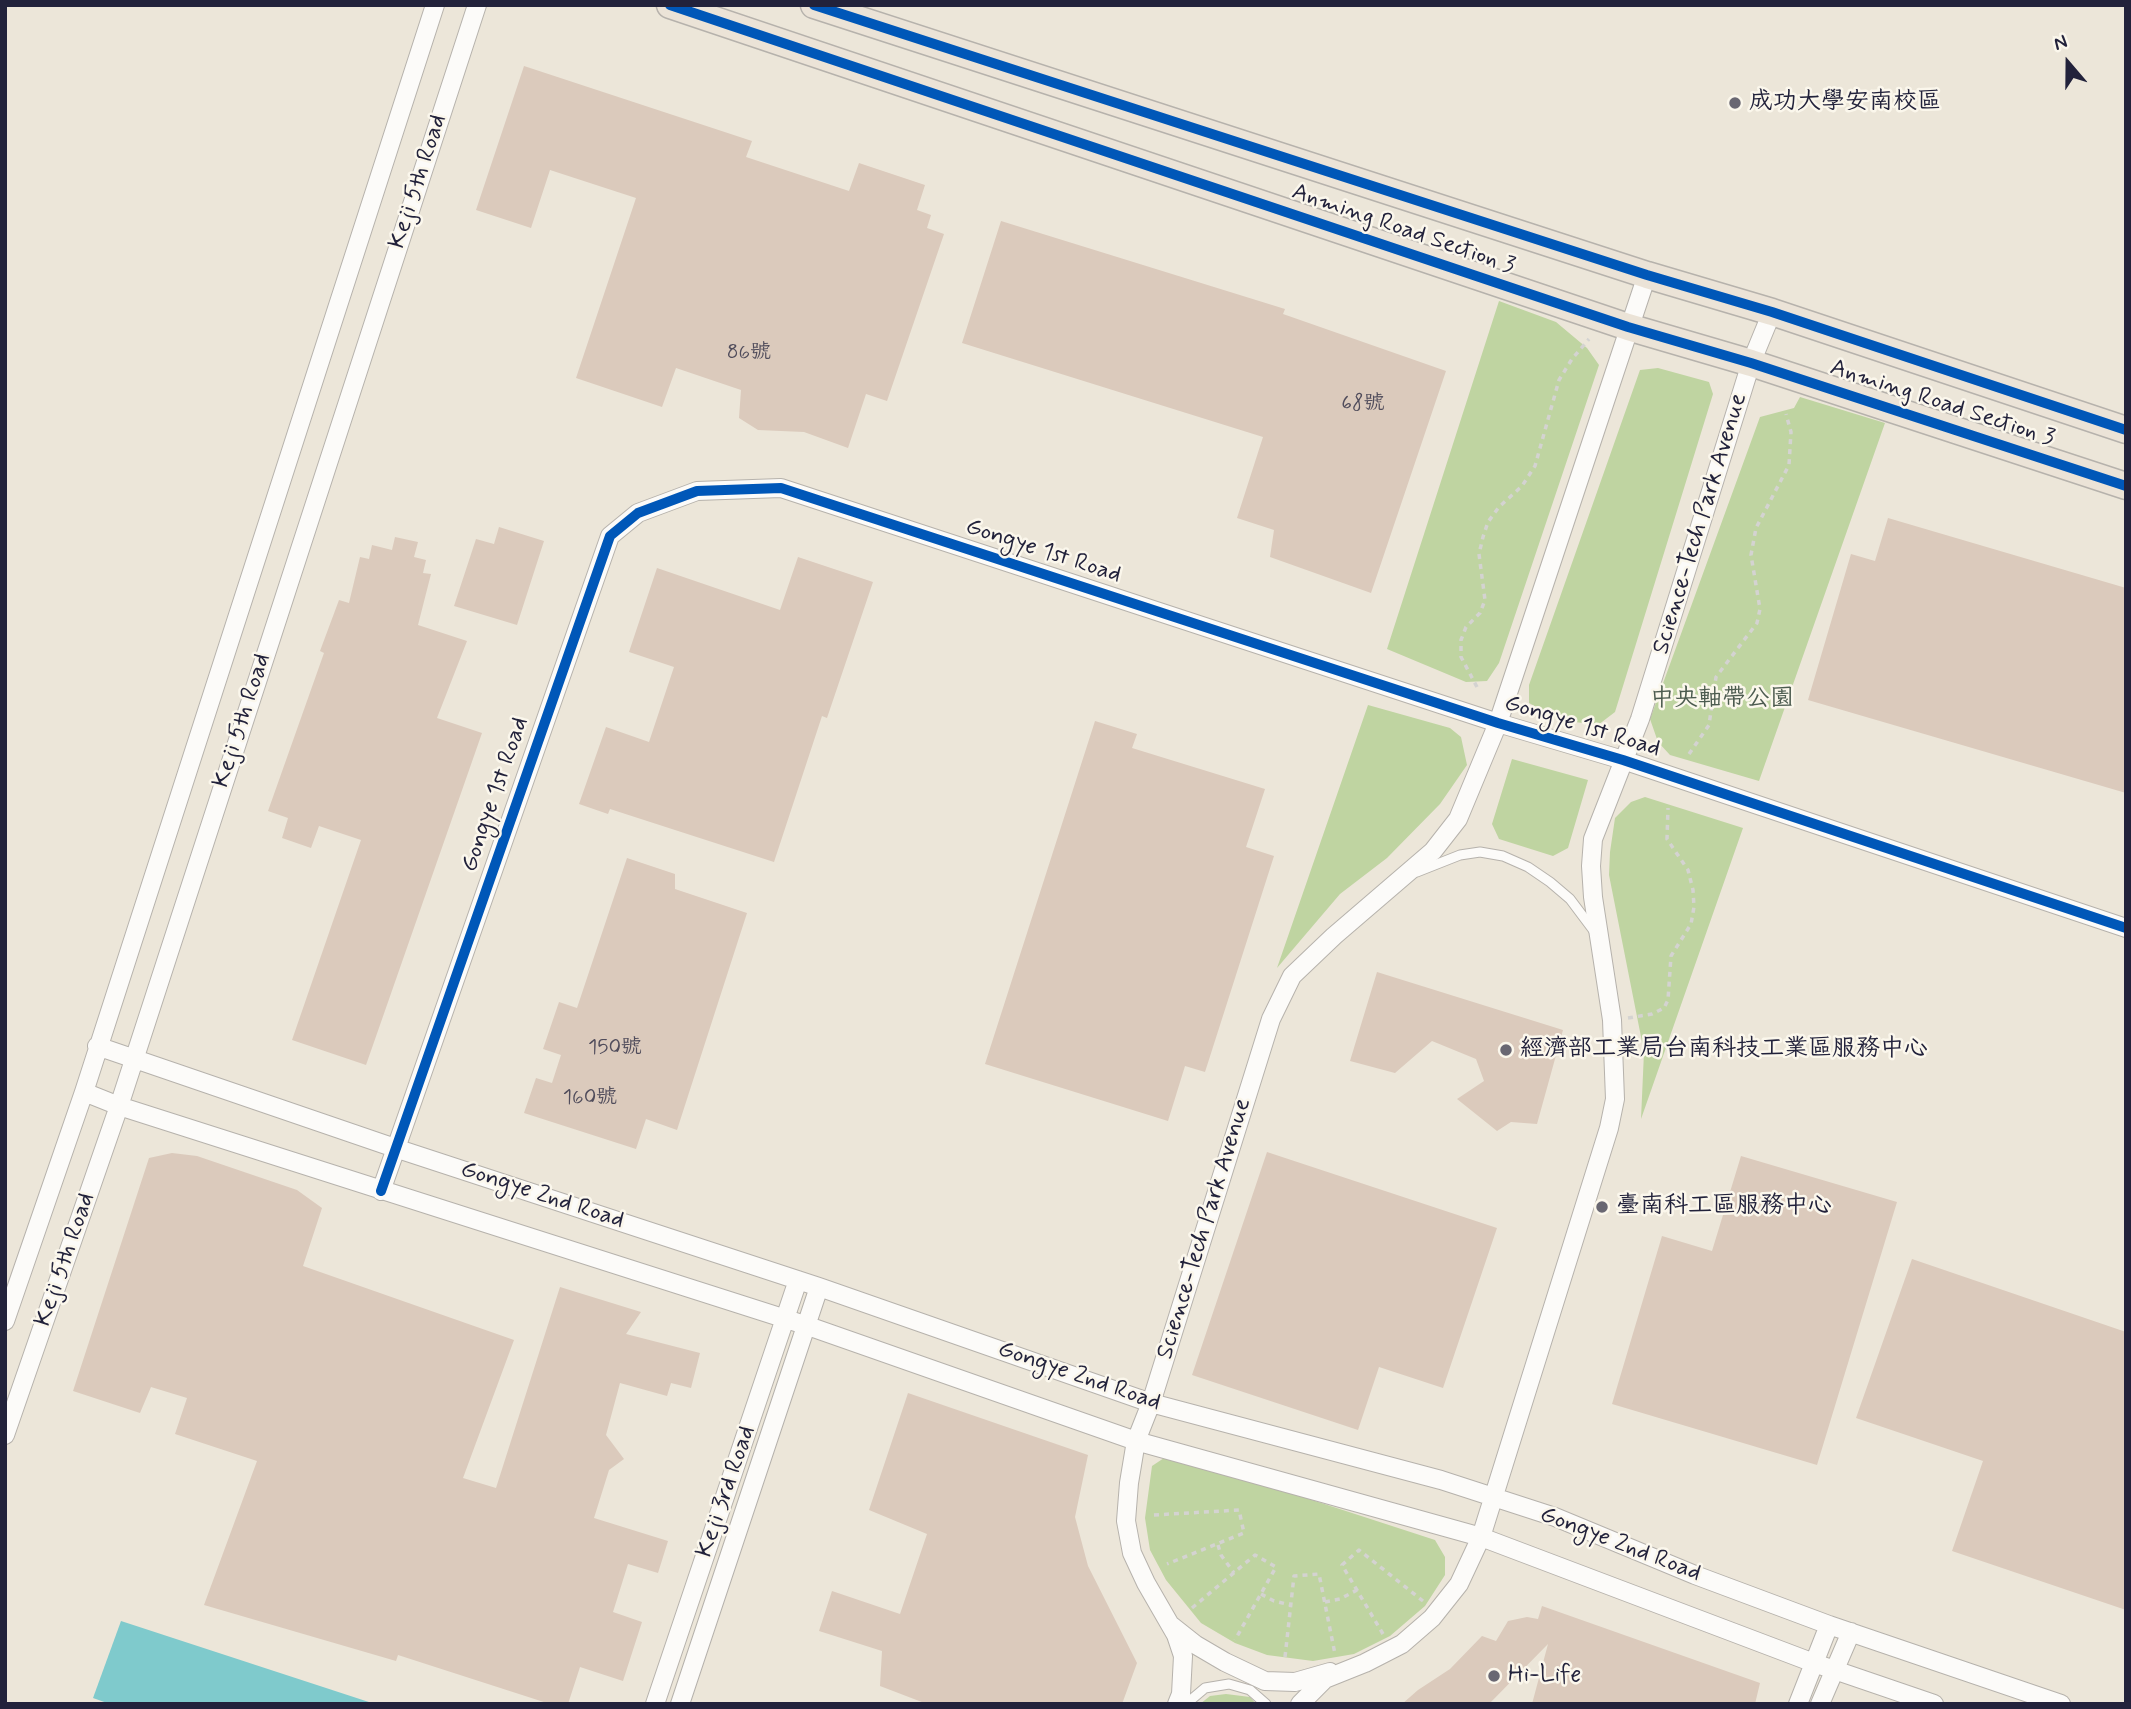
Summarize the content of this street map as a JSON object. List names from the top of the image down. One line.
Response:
{"streets":{"main road":["Anming Road Section 3"],"street":["Keji 5th Road","Science-Tech Park Avenue","Gongye 1st Road","Gongye 2nd Road","Keji 3rd Road"]},"crossings":[["Keji 5th Road","Gongye 2nd Road"],["Anming Road Section 3","Science-Tech Park Avenue"],["Science-Tech Park Avenue","Gongye 1st Road"],["Science-Tech Park Avenue","Gongye 2nd Road"],["Gongye 1st Road","Gongye 2nd Road"],["Gongye 2nd Road","Keji 3rd Road"]],"parks":["中央軸帶公園"],"places":["成功大學安南校區","經濟部工業局台南科技工業區服務中心","臺南科工區服務中心","Hi-Life"],"house_numbers":["86號","68號","150號","160號"],"north":"top"}
